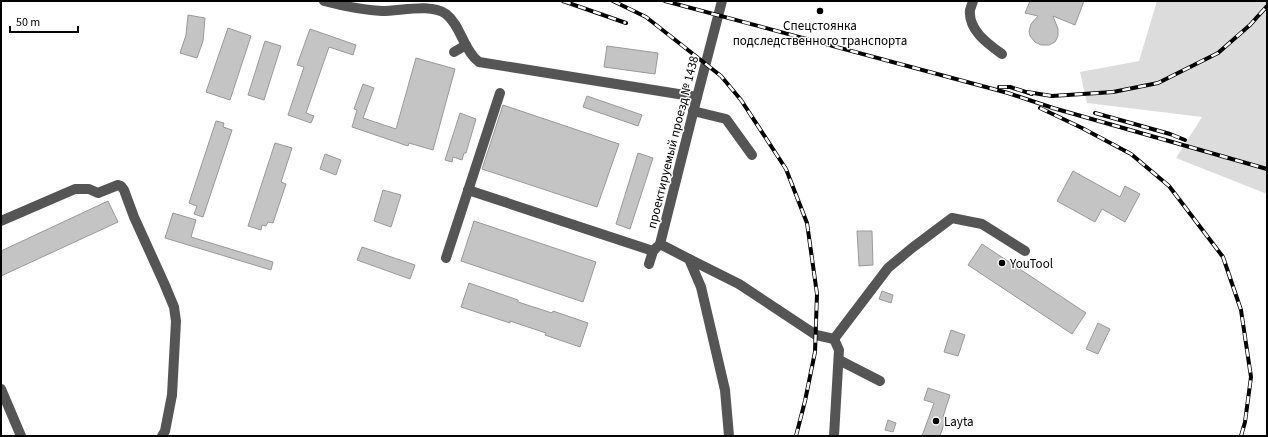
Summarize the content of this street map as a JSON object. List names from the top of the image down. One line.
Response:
{"streets":{"street":["проектируемый проезд № 1438"]},"places":["Спецстоянка подследственного транспорта","YouTool","Layta"],"scale_bar":"50 m"}
